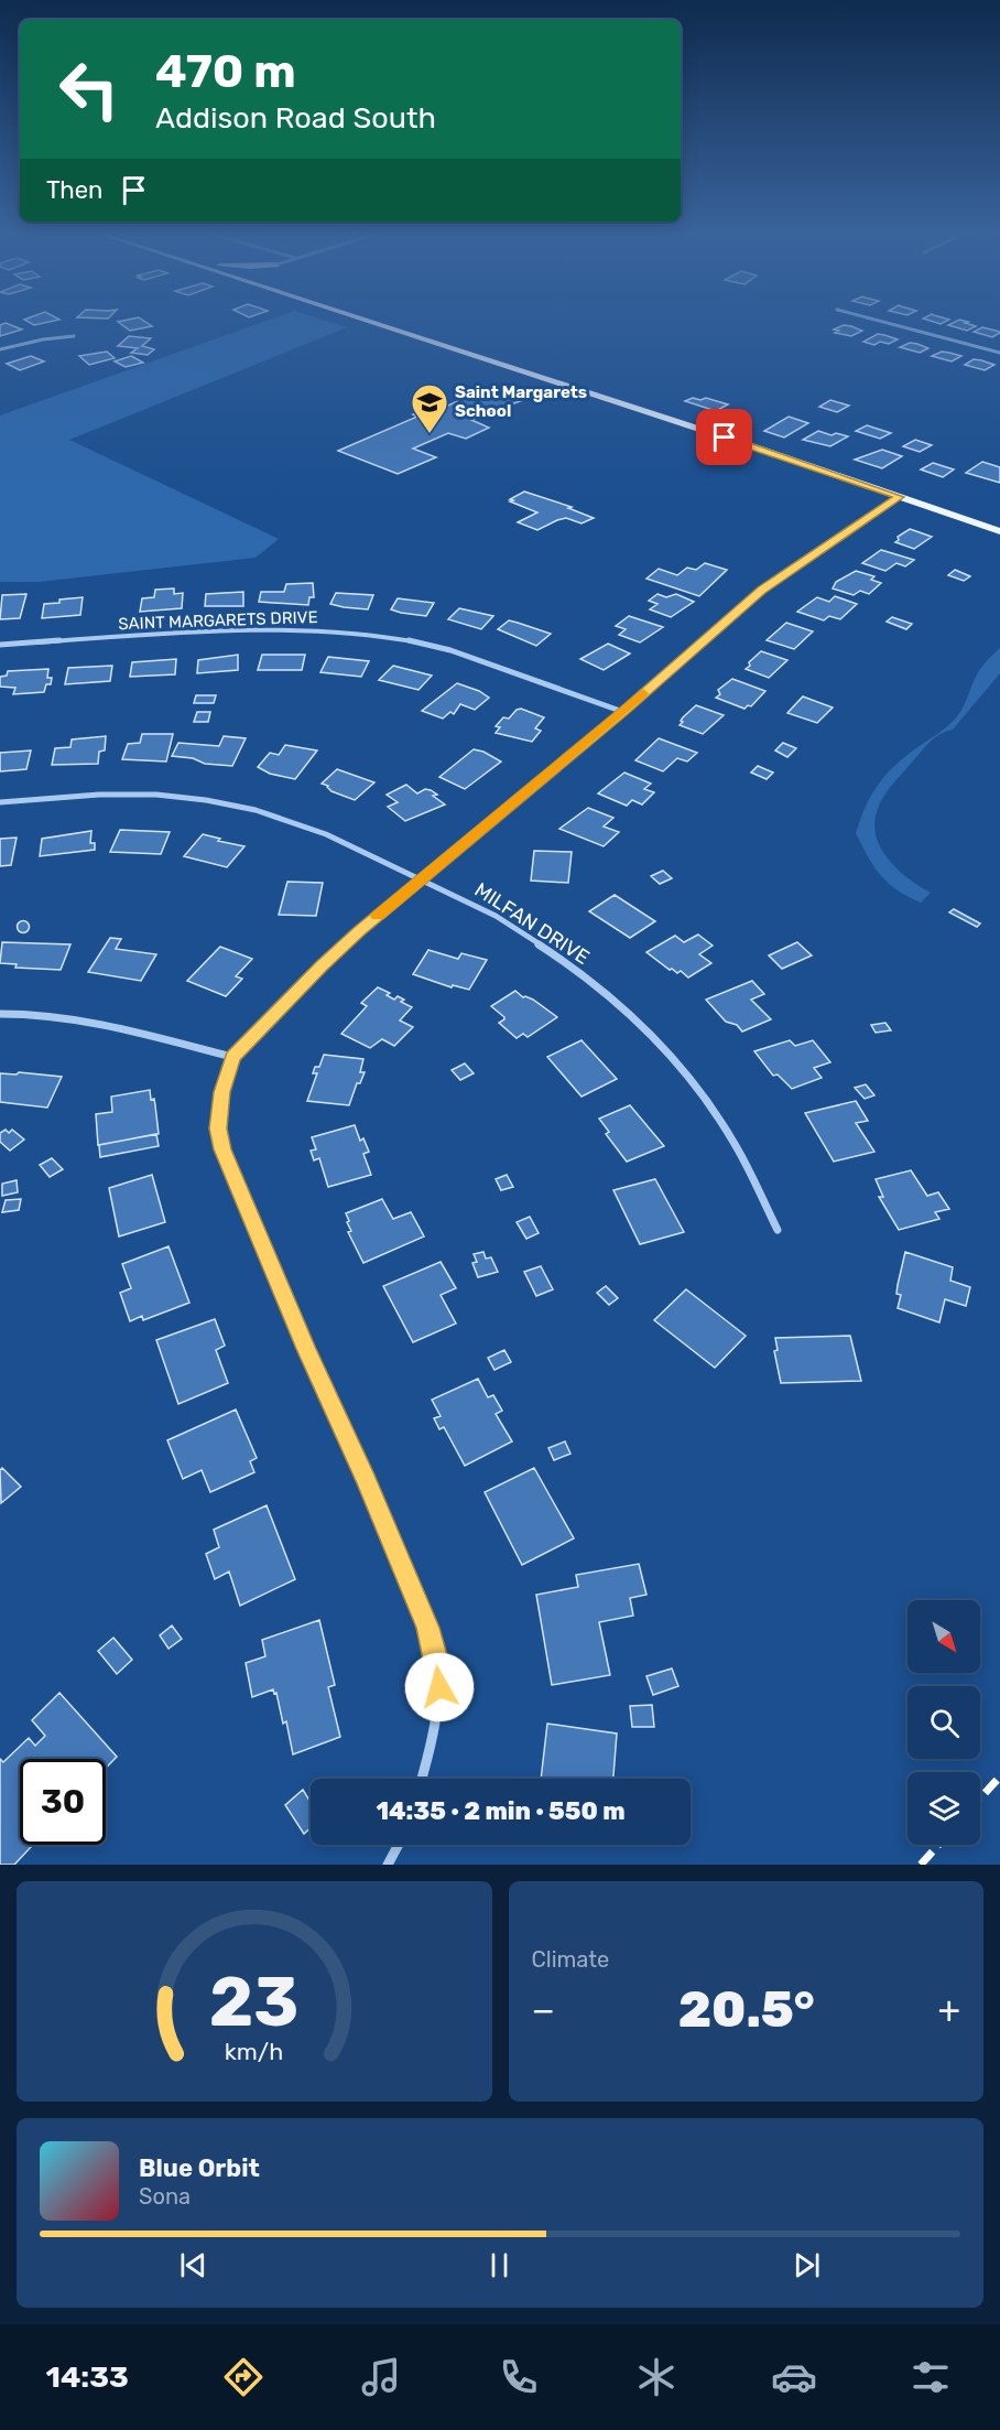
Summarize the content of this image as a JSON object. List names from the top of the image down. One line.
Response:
{"streets":{"street":["SAINT MARGARETS DRIVE","MILFAN DRIVE"]},"places":{"school or university":["Saint Margarets School"]},"north":"bottom right","page":{"turn":["470 m","Addison Road South"],"then":"Then","limit":"30","trip":"14:35 · 2 min · 550 m","tile":"Climate","heat":["−","20.5°","+"],"song":["Blue Orbit","Sona"],"tabs":"14:33","gauge":["23","km/h"]}}
